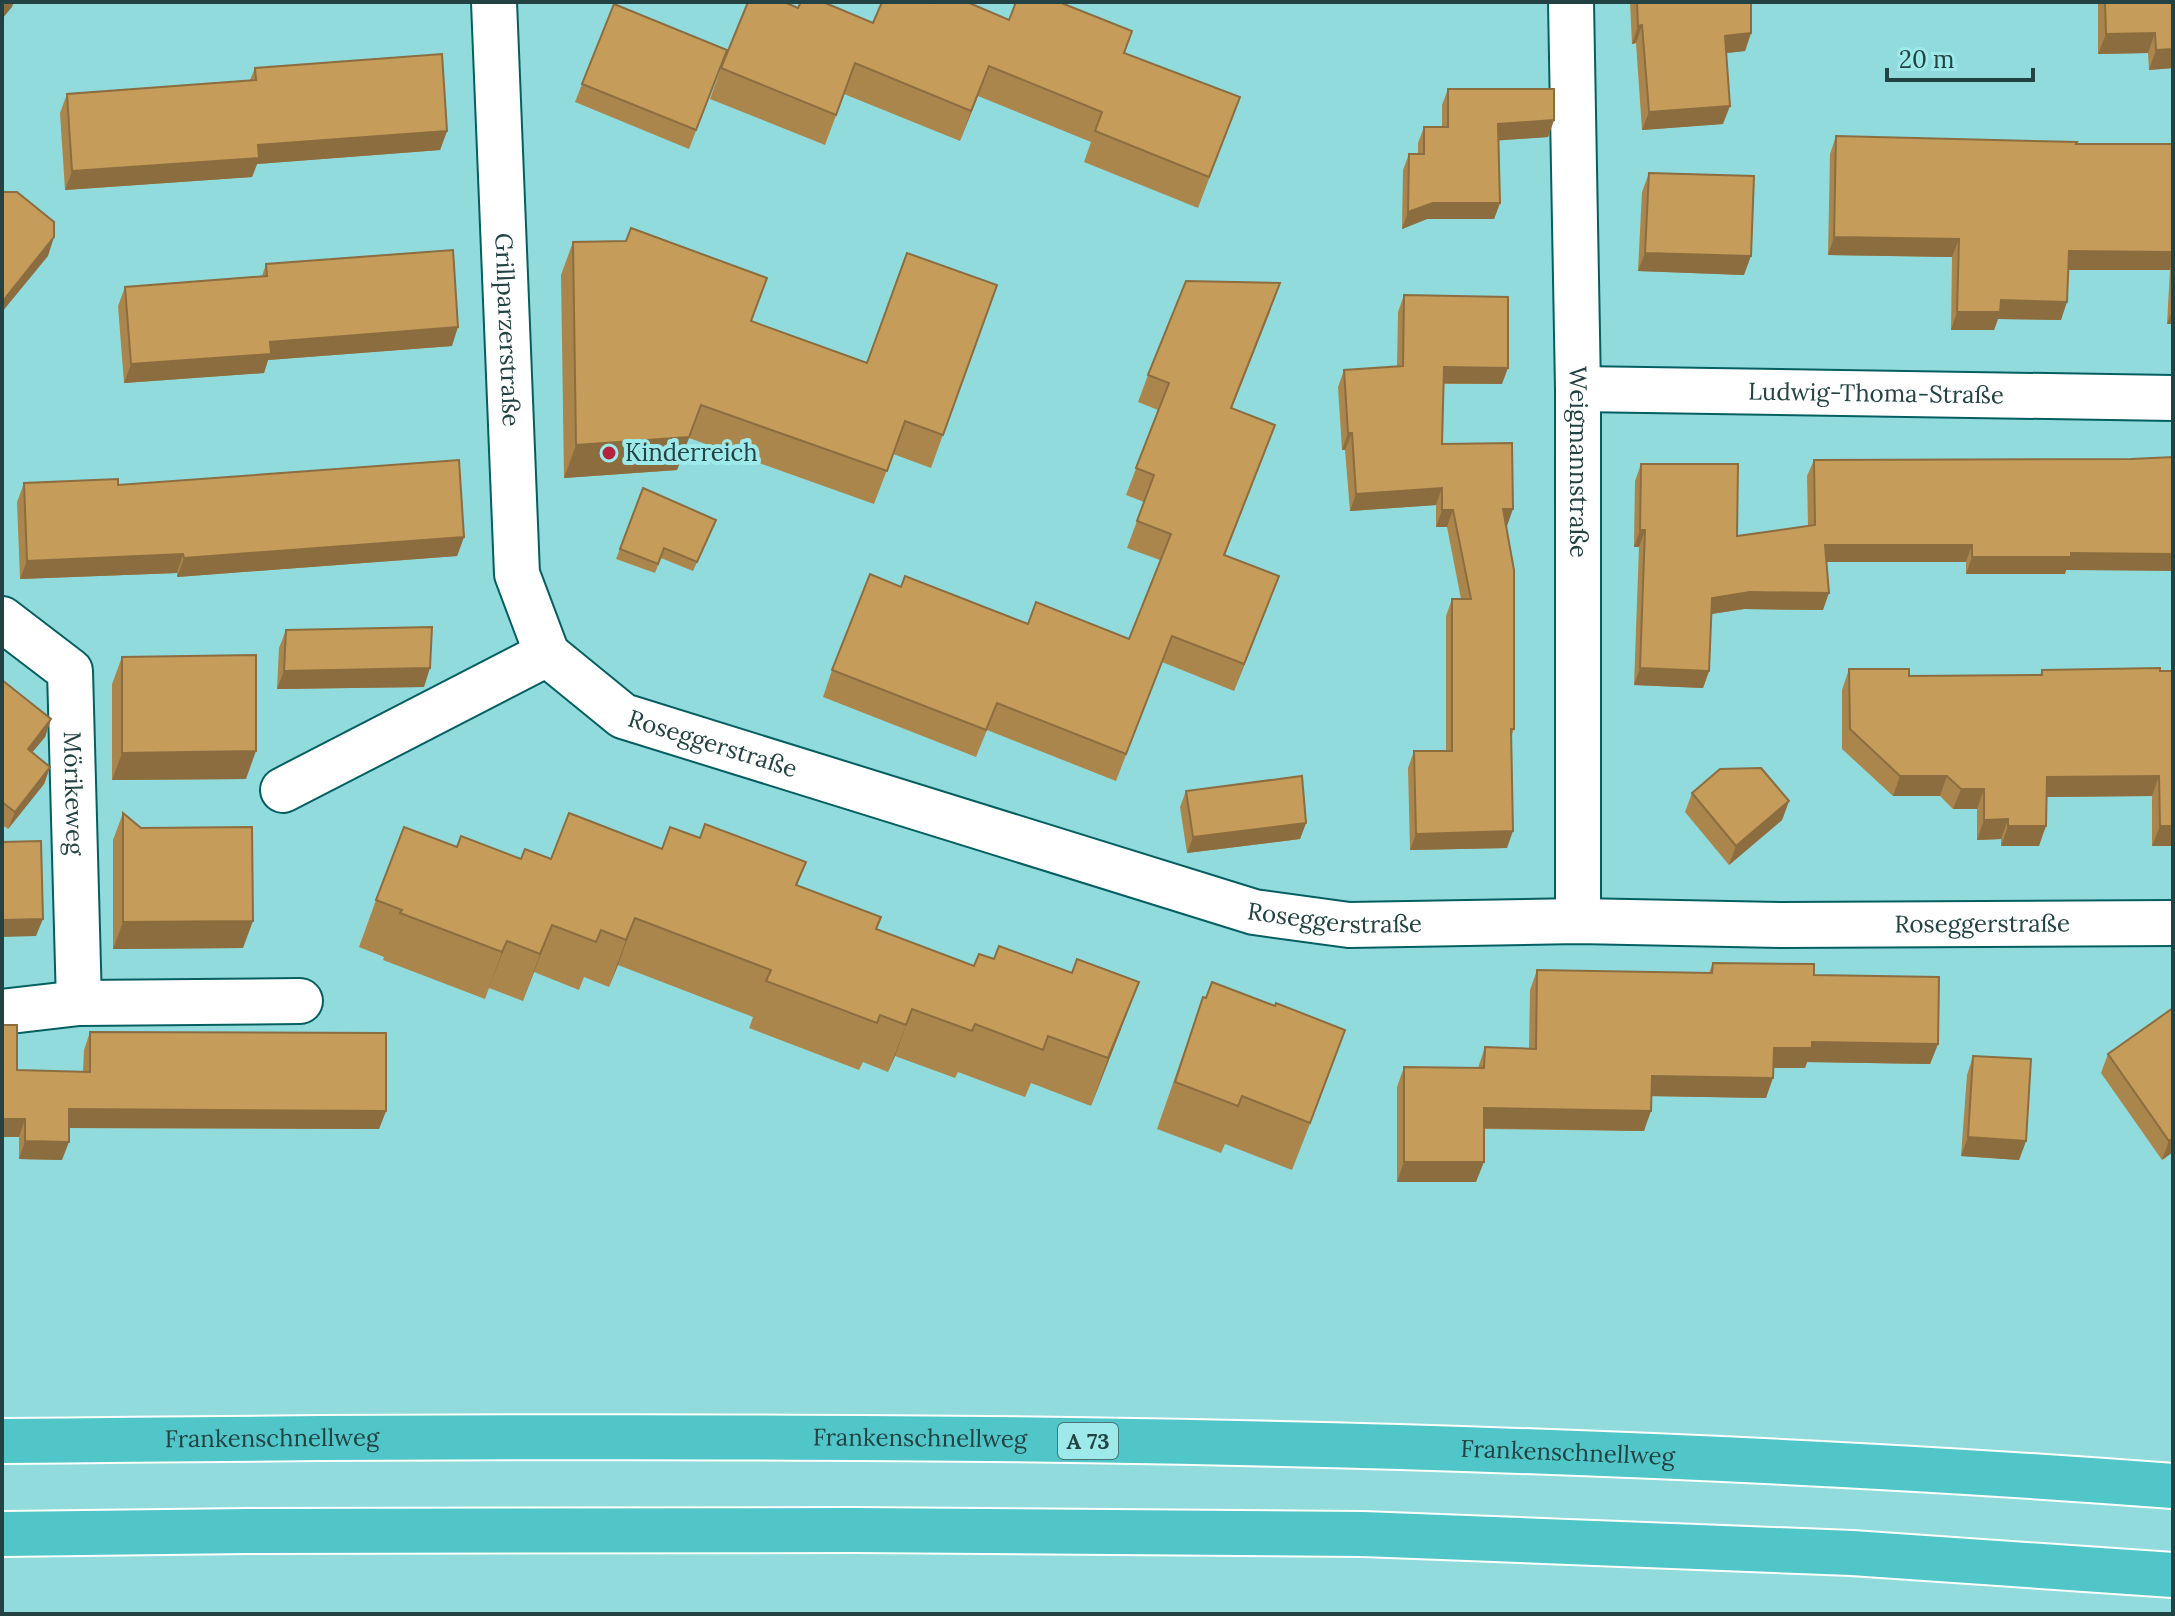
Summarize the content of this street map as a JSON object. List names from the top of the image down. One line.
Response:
{"streets":{"highway":["Frankenschnellweg","A 73"],"street":["Grillparzerstraße","Ludwig-Thoma-Straße","Weigmannstraße","Roseggerstraße","Mörikeweg"]},"crossings":[["Grillparzerstraße","Roseggerstraße"],["Ludwig-Thoma-Straße","Weigmannstraße"],["Weigmannstraße","Roseggerstraße"]],"places":["Kinderreich"],"scale_bar":"20 m"}
